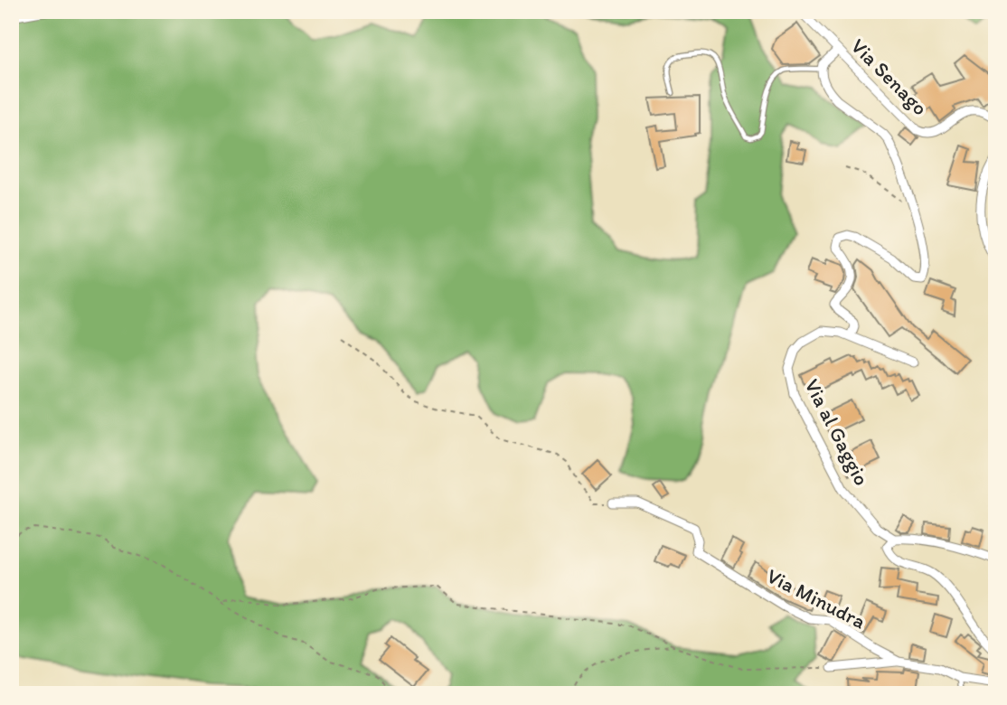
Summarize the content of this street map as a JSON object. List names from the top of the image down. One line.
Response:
{"streets":{"street":["Via Senago","Via al Gaggio","Via Minudra"]}}
